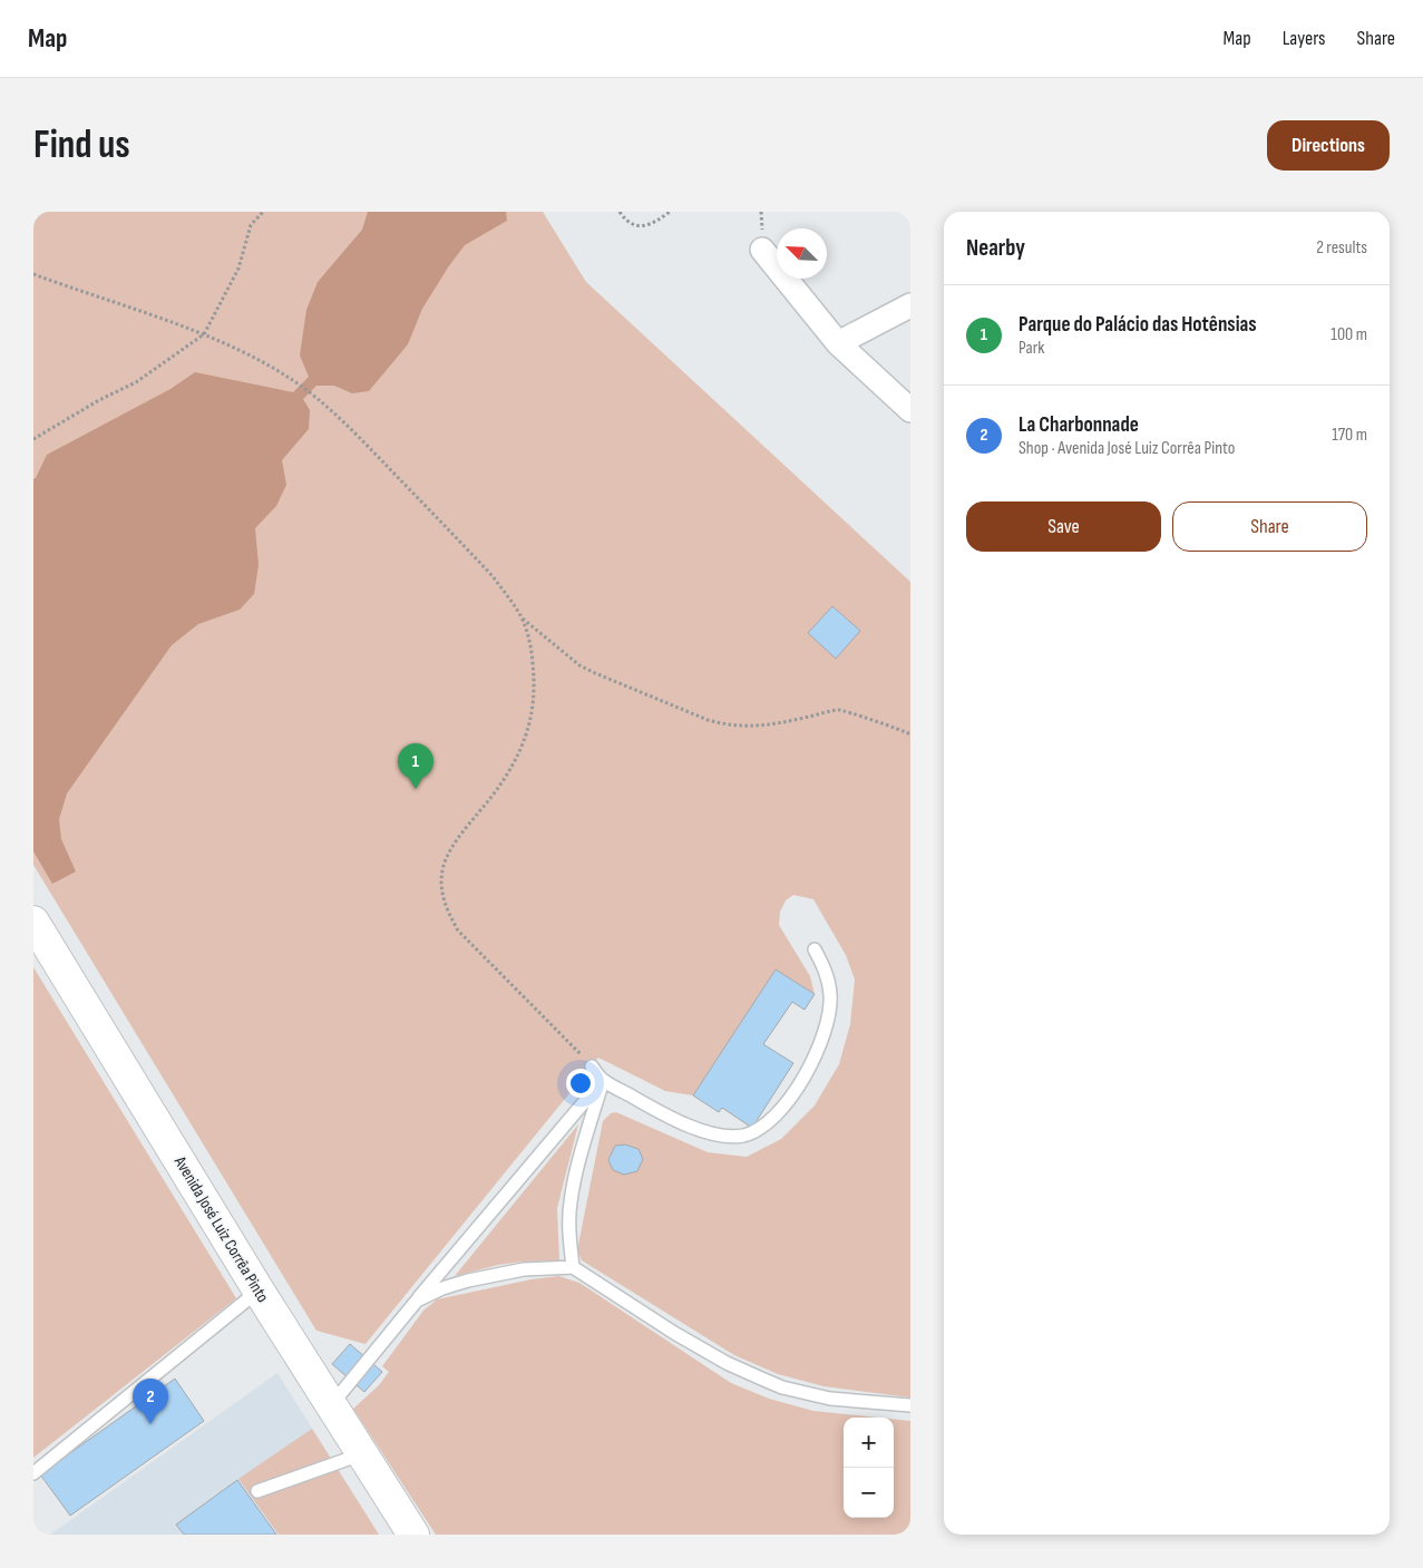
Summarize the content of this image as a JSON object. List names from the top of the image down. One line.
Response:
{"streets":{"street":["Avenida José Luiz Corrêa Pinto"]},"north":"top left","page":{"header":"Map","nav":["Map","Layers","Share"],"buttons":["Directions",["Save","Share"]],"title":"Find us","heading":["Nearby","2 results"],"list":[{"mark":"1","name":"Parque do Palácio das Hotênsias","note":"Park","value":"100 m"},{"mark":"2","name":"La Charbonnade","note":"Shop · Avenida José Luiz Corrêa Pinto","value":"170 m"}],"pins":["1","2"],"map_buttons":["+","−"]}}
